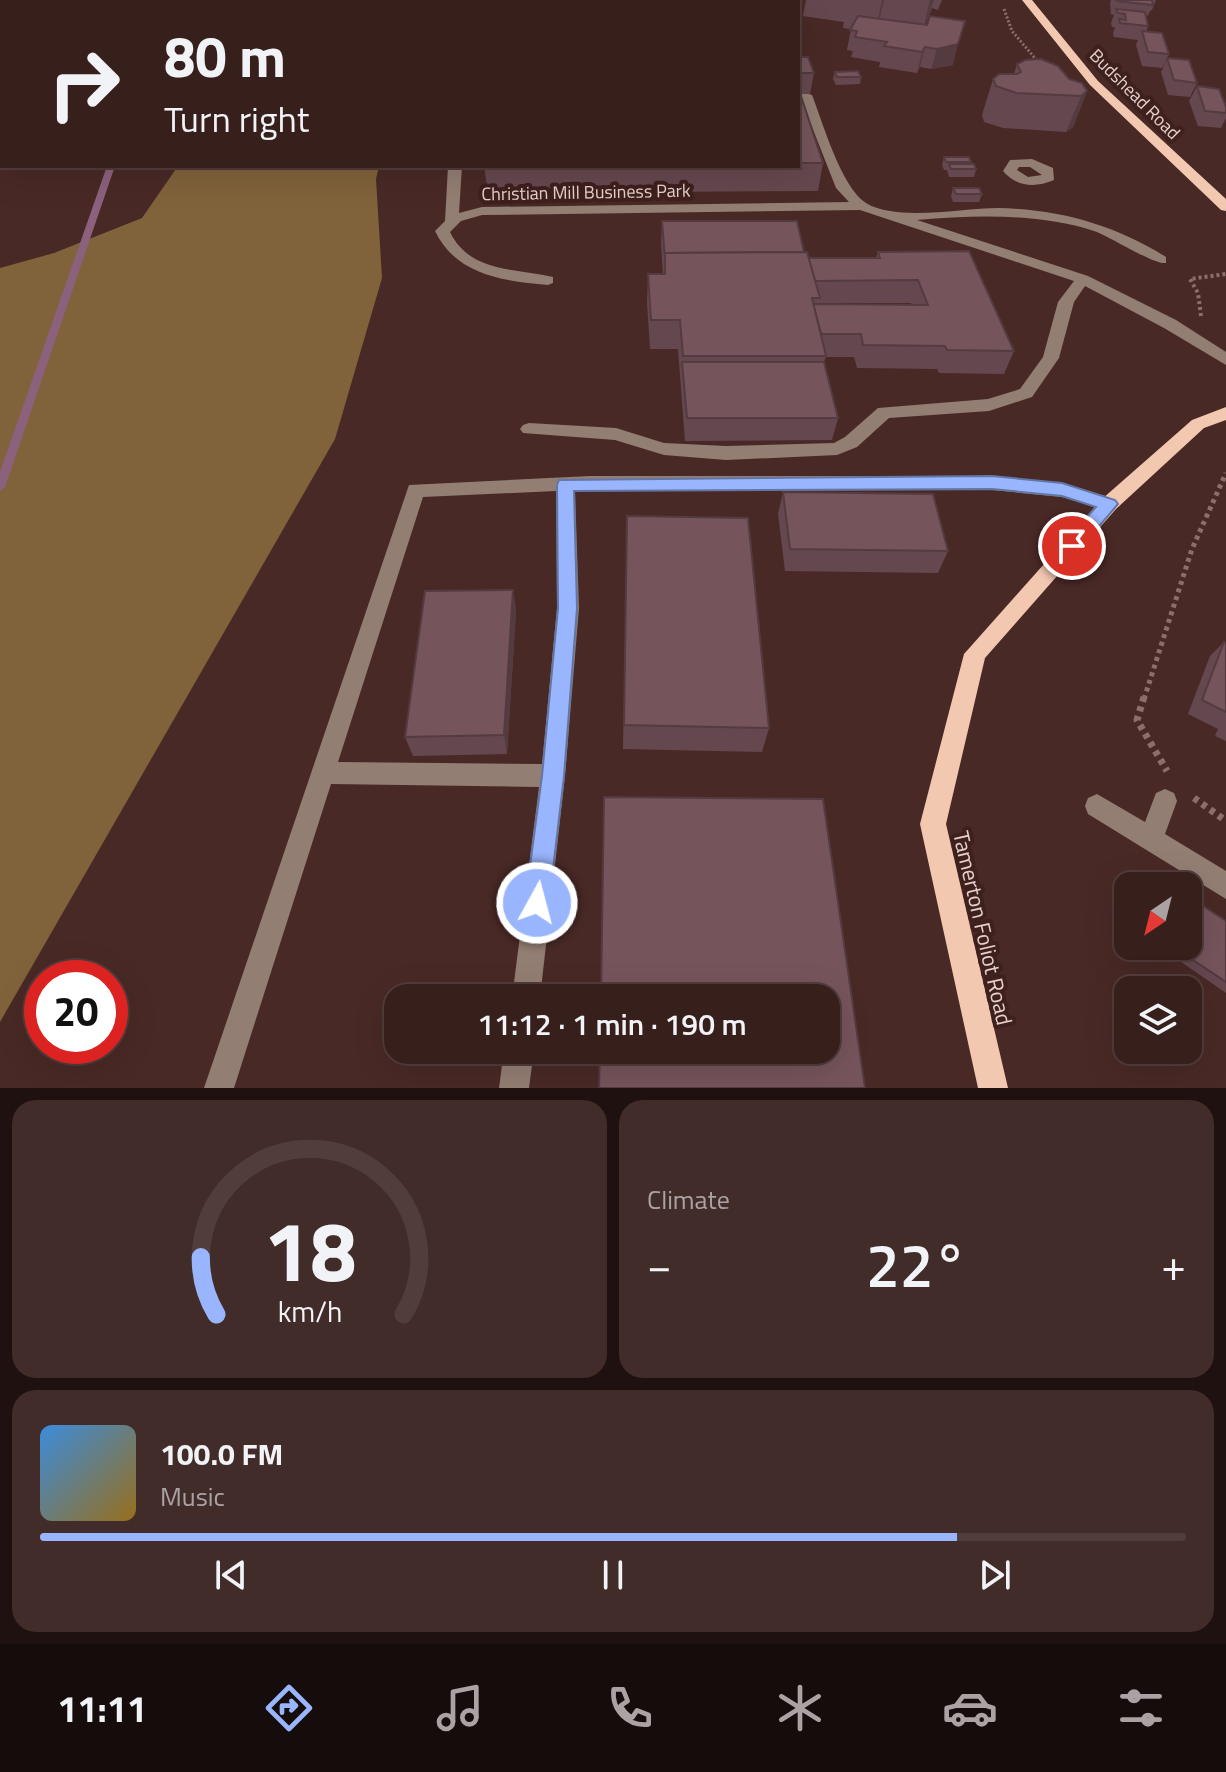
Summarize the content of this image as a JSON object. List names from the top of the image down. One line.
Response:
{"streets":{"main road":["Budshead Road","Tamerton Foliot Road"],"street":["Christian Mill Business Park"]},"north":"bottom left","page":{"turn":["80 m","Turn right"],"limit":"20","trip":"11:12 · 1 min · 190 m","tile":"Climate","heat":["−","22°","+"],"song":["100.0 FM","Music"],"tabs":"11:11","gauge":["18","km/h"]}}
